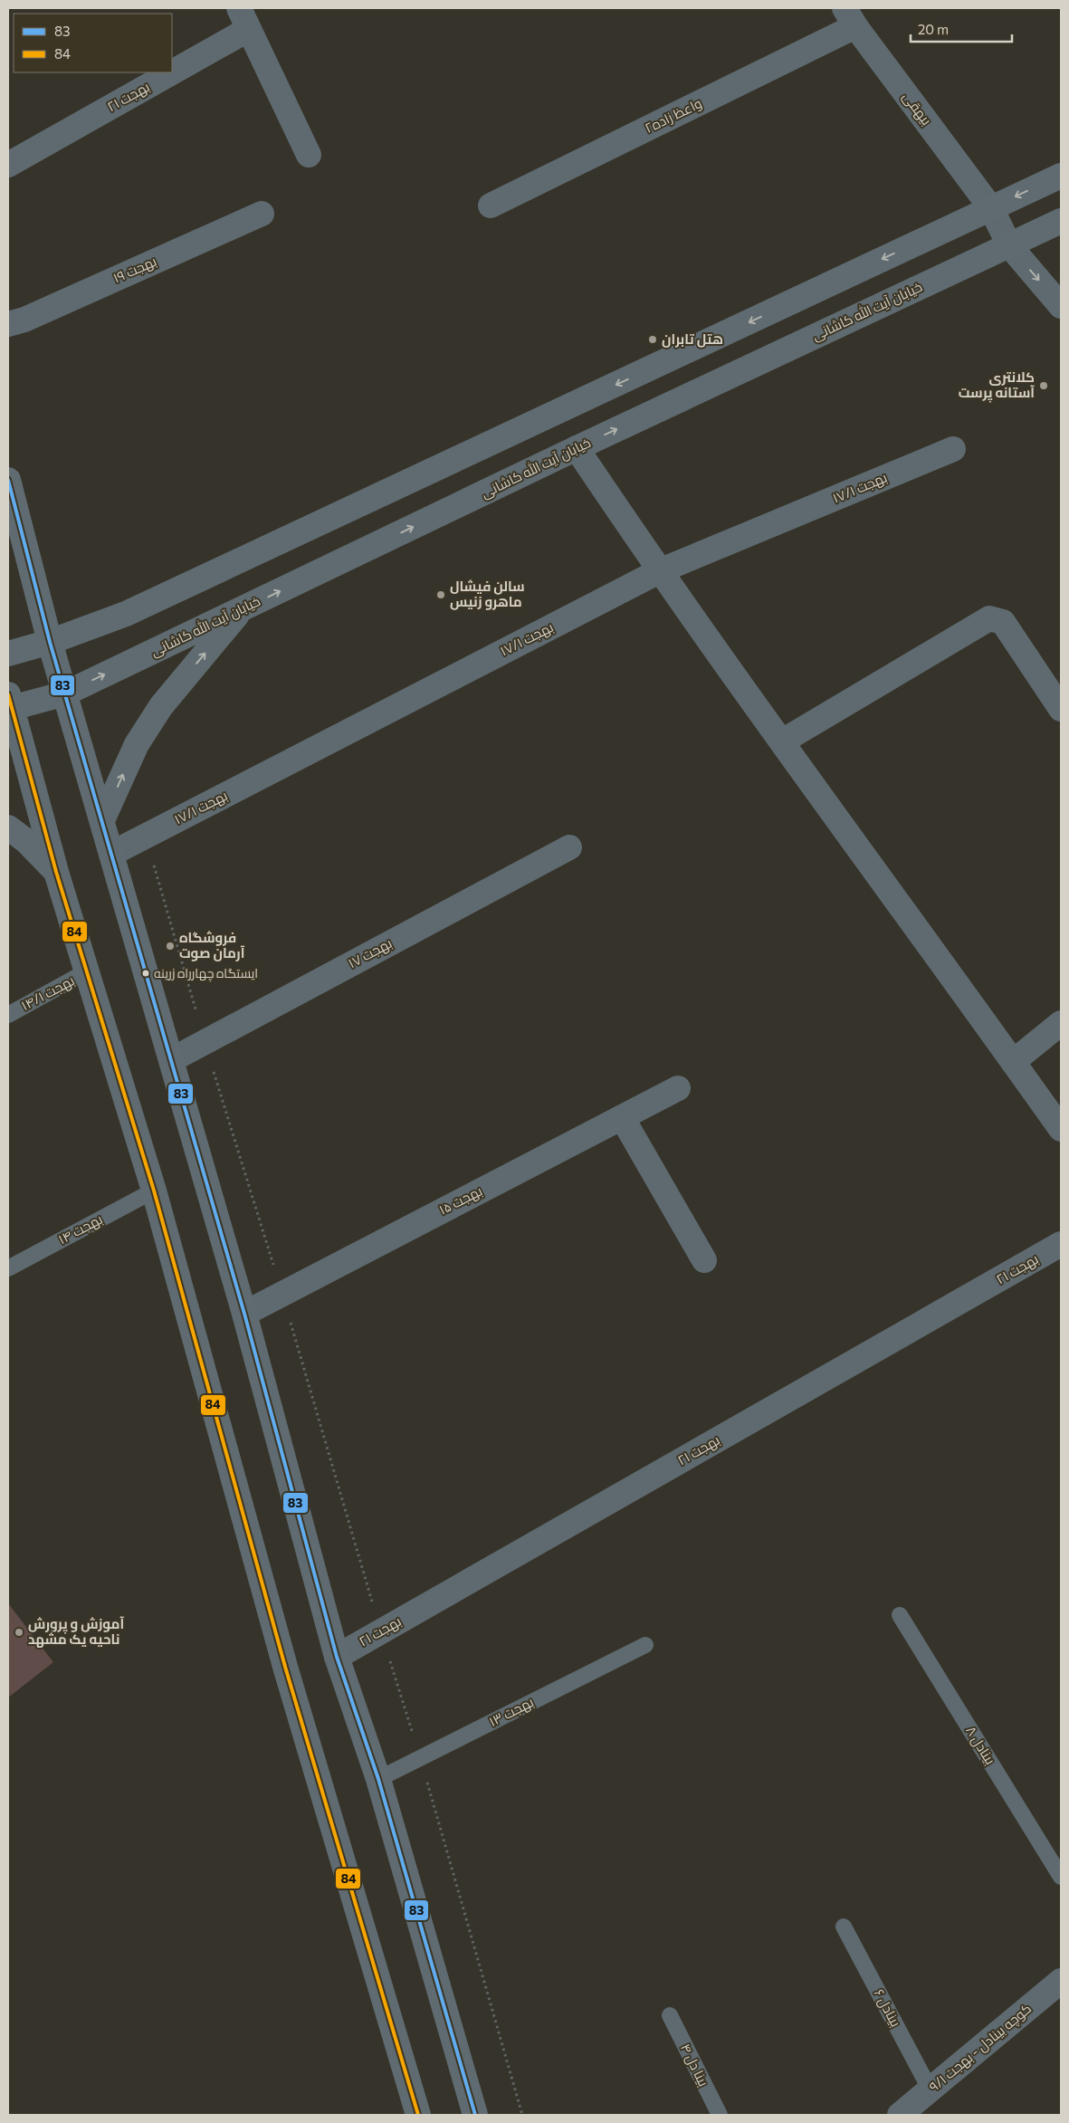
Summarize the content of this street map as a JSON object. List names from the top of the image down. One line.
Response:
{"streets":{"main road":["خیابان آیت الله کاشانی"],"street":["بهجت ۲۱","بیهقی","واعظ زاده۲","بهجت ۱۹","بهجت ۱۷/۱","بهجت ۱۷","بهجت ۱۵","کوچه بینادل - بهجت ۹/۱"],"lane":["بهجت ۱۴/۱","بهجت ۱۴","بهجت ۱۳","بینادل ۸","بینادل ۶","بینا دل ۴"]},"crossings":[["بیهقی","واعظ زاده۲"],["بیهقی","خیابان آیت الله کاشانی"],["بینادل ۶","کوچه بینادل - بهجت ۹/۱"]],"places":["هتل تابران","کلانتری آستانه پرست","سالن فیشال ماهرو زنیس","فروشگاه آرمان صوت","ایستگاه چهارراه زرینه","آموزش و پرورش ناحیه یک مشهد"],"lines":["transit line 83","transit line 84"],"legend":["83","84"],"scale_bar":"20 m"}
